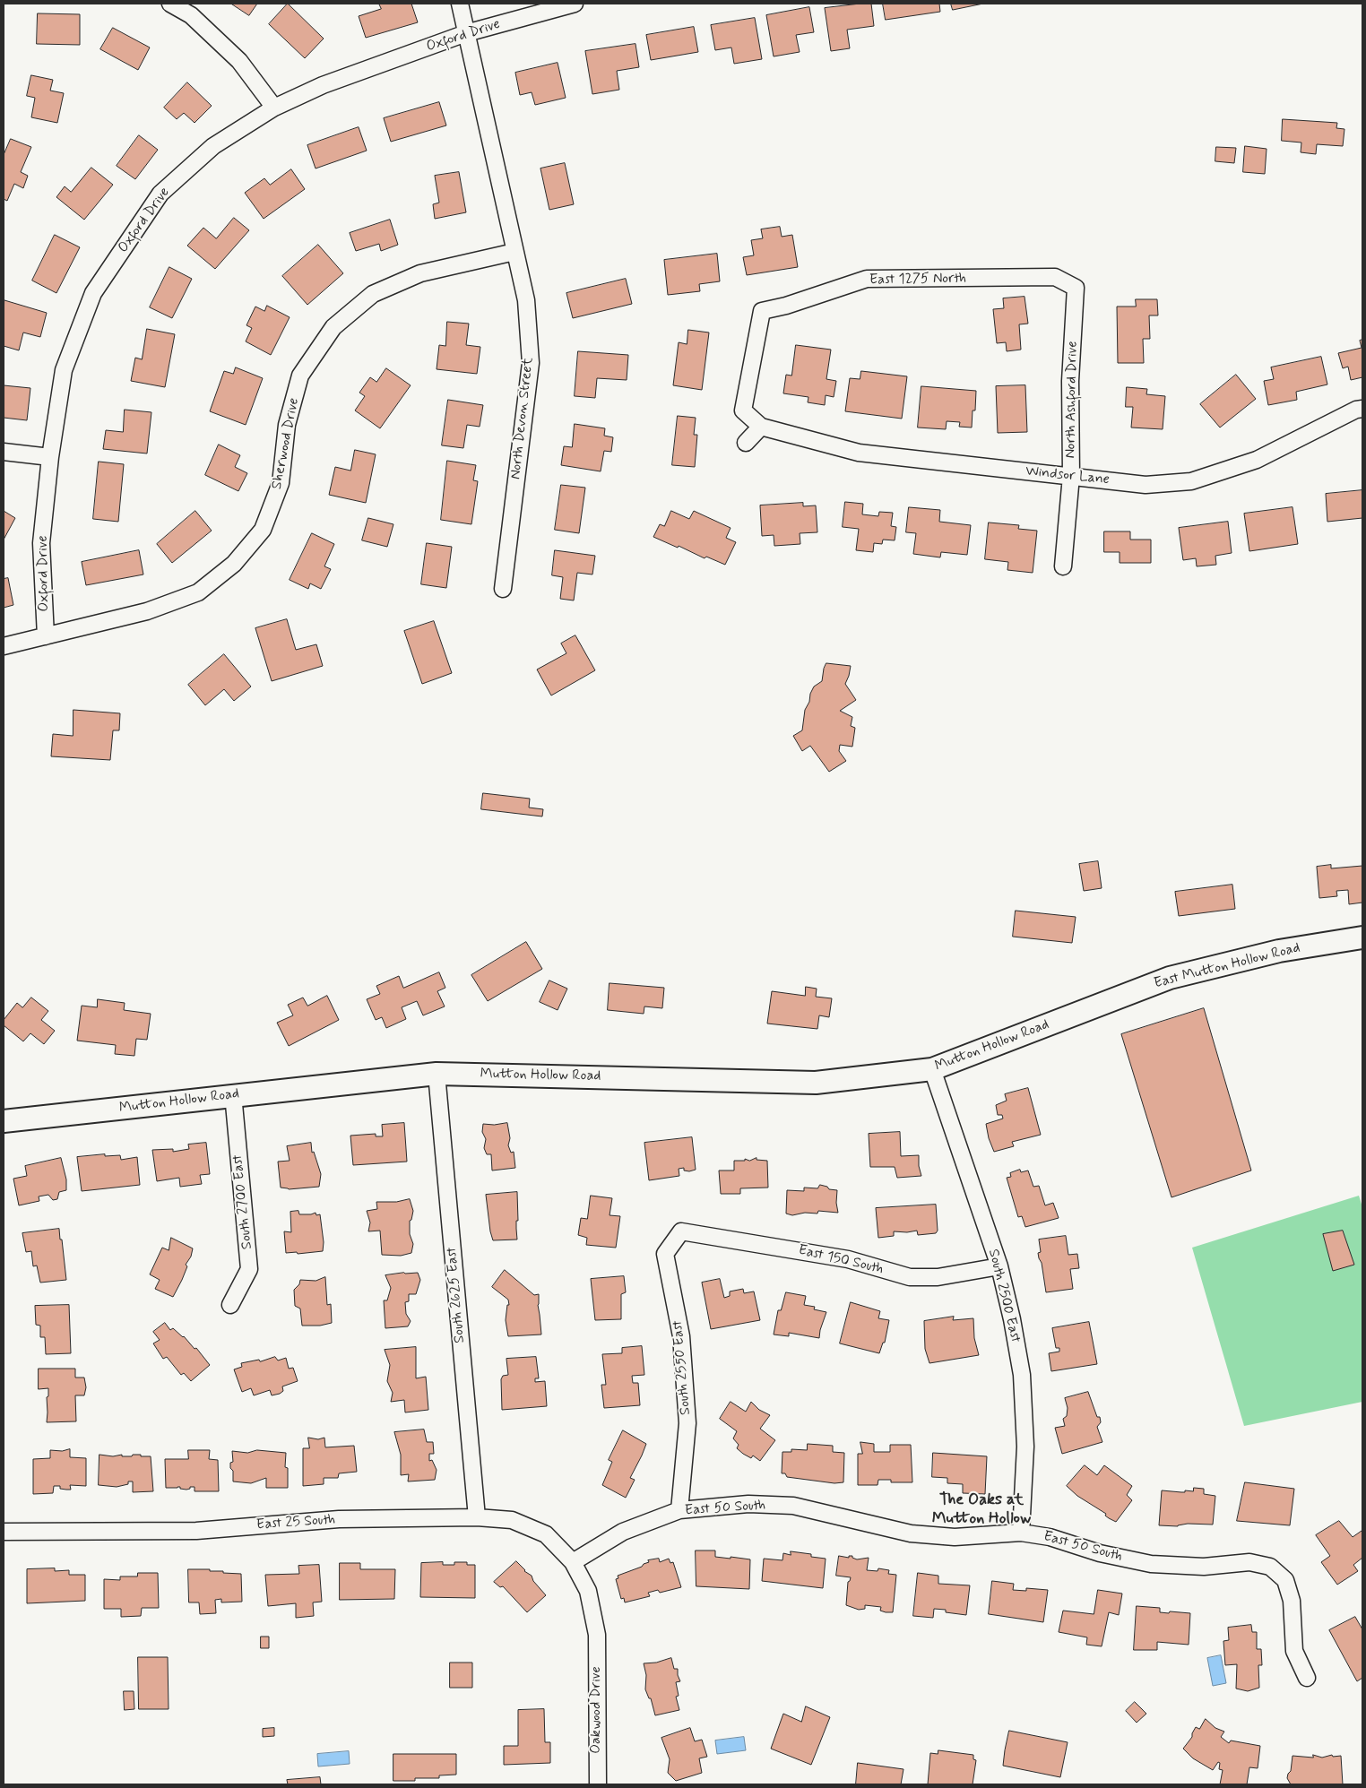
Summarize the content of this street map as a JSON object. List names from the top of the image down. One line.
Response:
{"streets":{"street":["Oxford Drive","East 1275 North","North Ashford Drive","North Devon Street","Sherwood Drive","Windsor Lane","East Mutton Hollow Road","Mutton Hollow Road","South 2700 East","East 150 South","South 2625 East","South 2500 East","South 2550 East","East 50 South","East 25 South","Oakwood Drive"]},"crossings":[["Oxford Drive","North Devon Street"],["Oxford Drive","Sherwood Drive"],["East 1275 North","North Ashford Drive"],["East 1275 North","Windsor Lane"],["North Ashford Drive","Windsor Lane"],["North Devon Street","Sherwood Drive"],["East Mutton Hollow Road","Mutton Hollow Road"],["Mutton Hollow Road","South 2700 East"],["Mutton Hollow Road","South 2625 East"],["Mutton Hollow Road","South 2500 East"],["East 150 South","South 2500 East"],["East 150 South","South 2550 East"],["South 2625 East","East 25 South"],["South 2500 East","East 50 South"],["South 2550 East","East 50 South"],["East 50 South","East 25 South"],["East 50 South","Oakwood Drive"],["East 25 South","Oakwood Drive"]],"districts":["The Oaks at Mutton Hollow"]}
